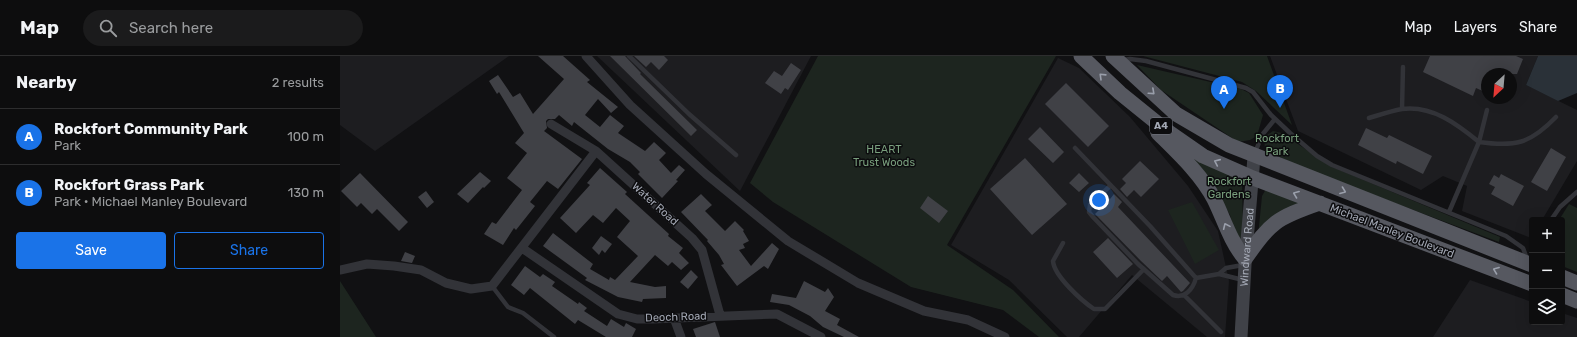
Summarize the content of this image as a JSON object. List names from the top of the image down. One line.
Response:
{"streets":{"highway":["A4","Michael Manley Boulevard"],"main road":["Windward Road"],"street":["Water Road","Deoch Road"]},"crossings":[["A4","Michael Manley Boulevard"],["A4","Windward Road"],["Water Road","Deoch Road"],["Michael Manley Boulevard","Windward Road"]],"parks":["Rockfort Park","HEART Trust Woods","Rockfort Gardens"],"north":"bottom left","page":{"header":"Map","search":"Search here","nav":["Map","Layers","Share"],"heading":["Nearby","2 results"],"pins":["B","A"],"list":[{"mark":"A","name":"Rockfort Community Park","note":"Park","value":"100 m"},{"mark":"B","name":"Rockfort Grass Park","note":"Park · Michael Manley Boulevard","value":"130 m"}],"map_buttons":["+","−"],"buttons":["Save","Share"]}}
